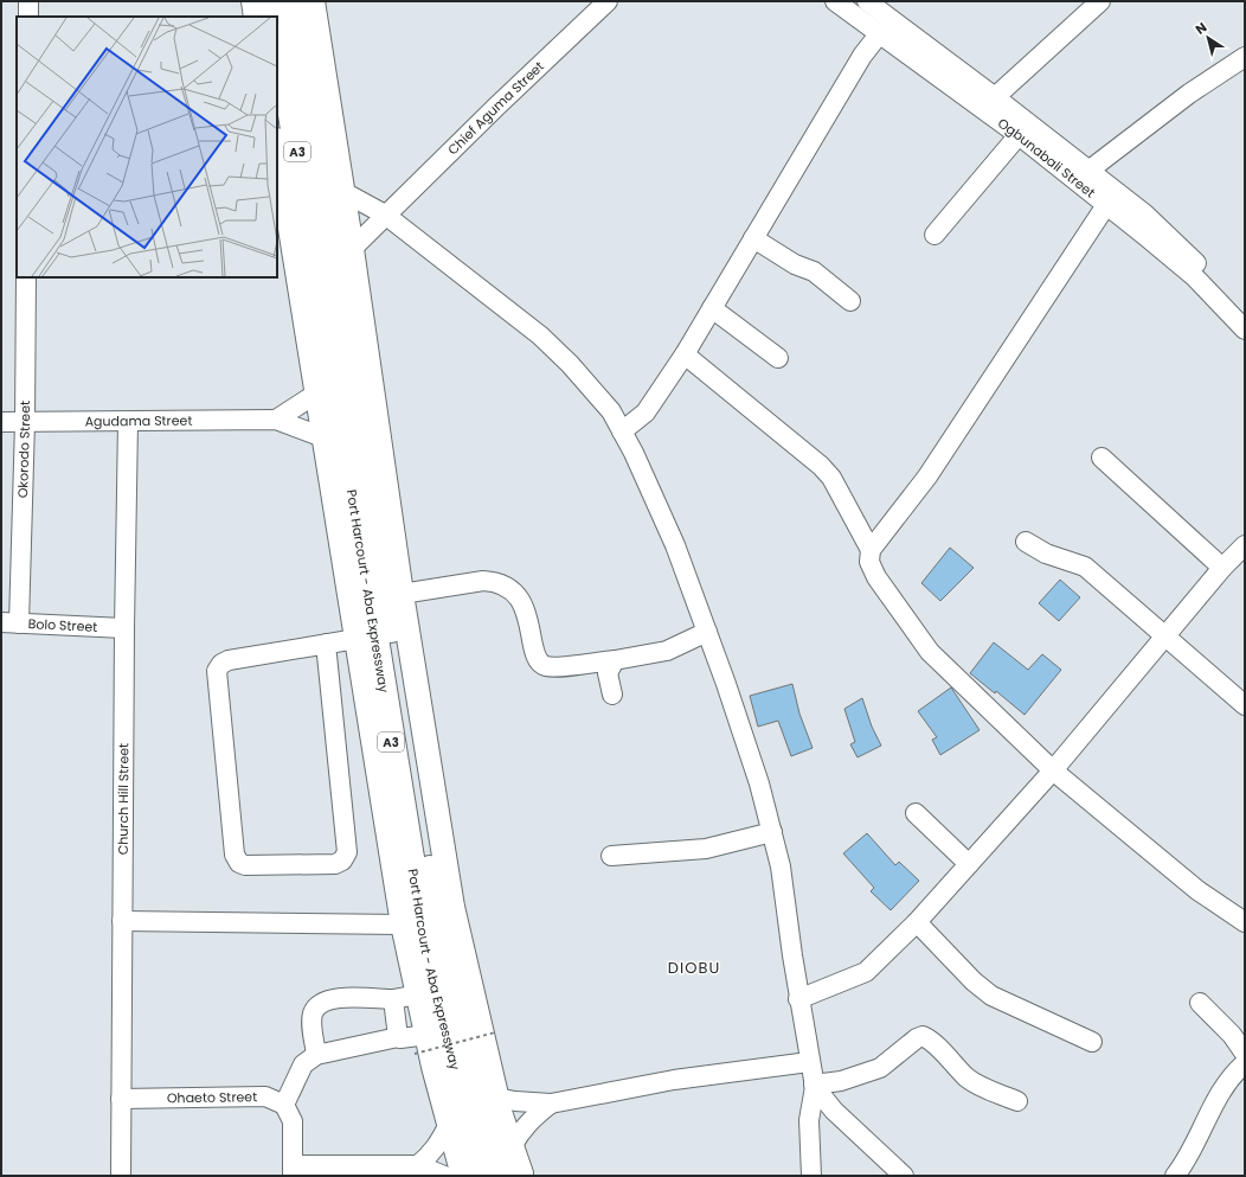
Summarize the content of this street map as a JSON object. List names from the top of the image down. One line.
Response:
{"streets":{"highway":["A3","Port Harcourt - Aba Expressway"],"street":["Chief Aguma Street","Ogbunabali Street","Agudama Street","Okorodo Street","Bolo Street","Church Hill Street","Ohaeto Street"]},"crossings":[["Agudama Street","Okorodo Street"],["Agudama Street","Church Hill Street"],["Okorodo Street","Bolo Street"],["Bolo Street","Church Hill Street"],["Church Hill Street","Ohaeto Street"]],"districts":["DIOBU"],"north":"top left"}
